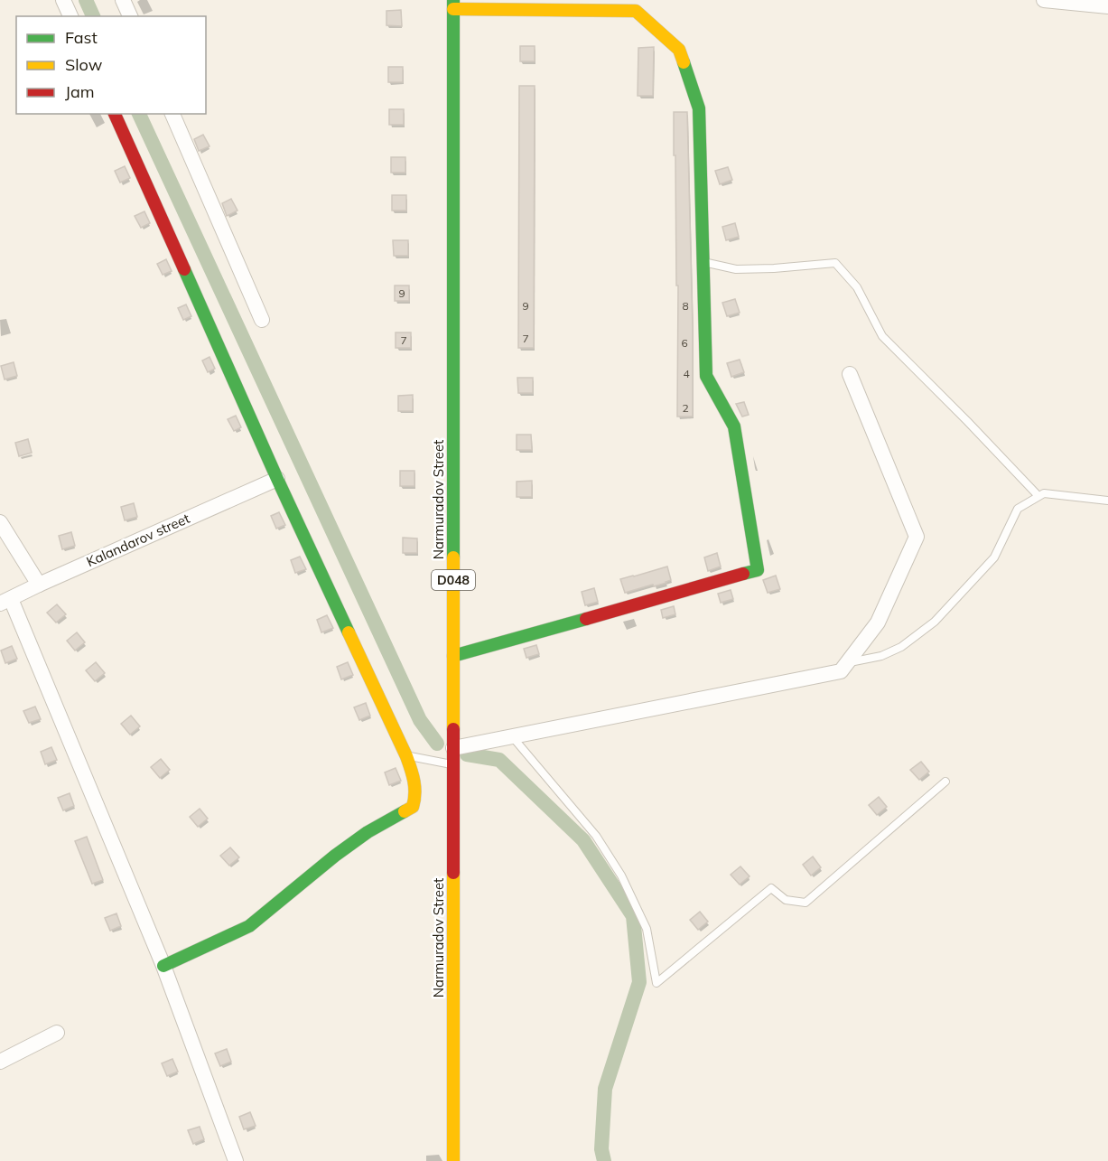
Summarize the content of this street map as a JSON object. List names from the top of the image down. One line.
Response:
{"streets":{"street":["Narmuradov Street","Kalandarov street","D048"]},"house_numbers":["9","9","8","7","7","6","4","2"],"legend":["Fast","Slow","Jam"]}
